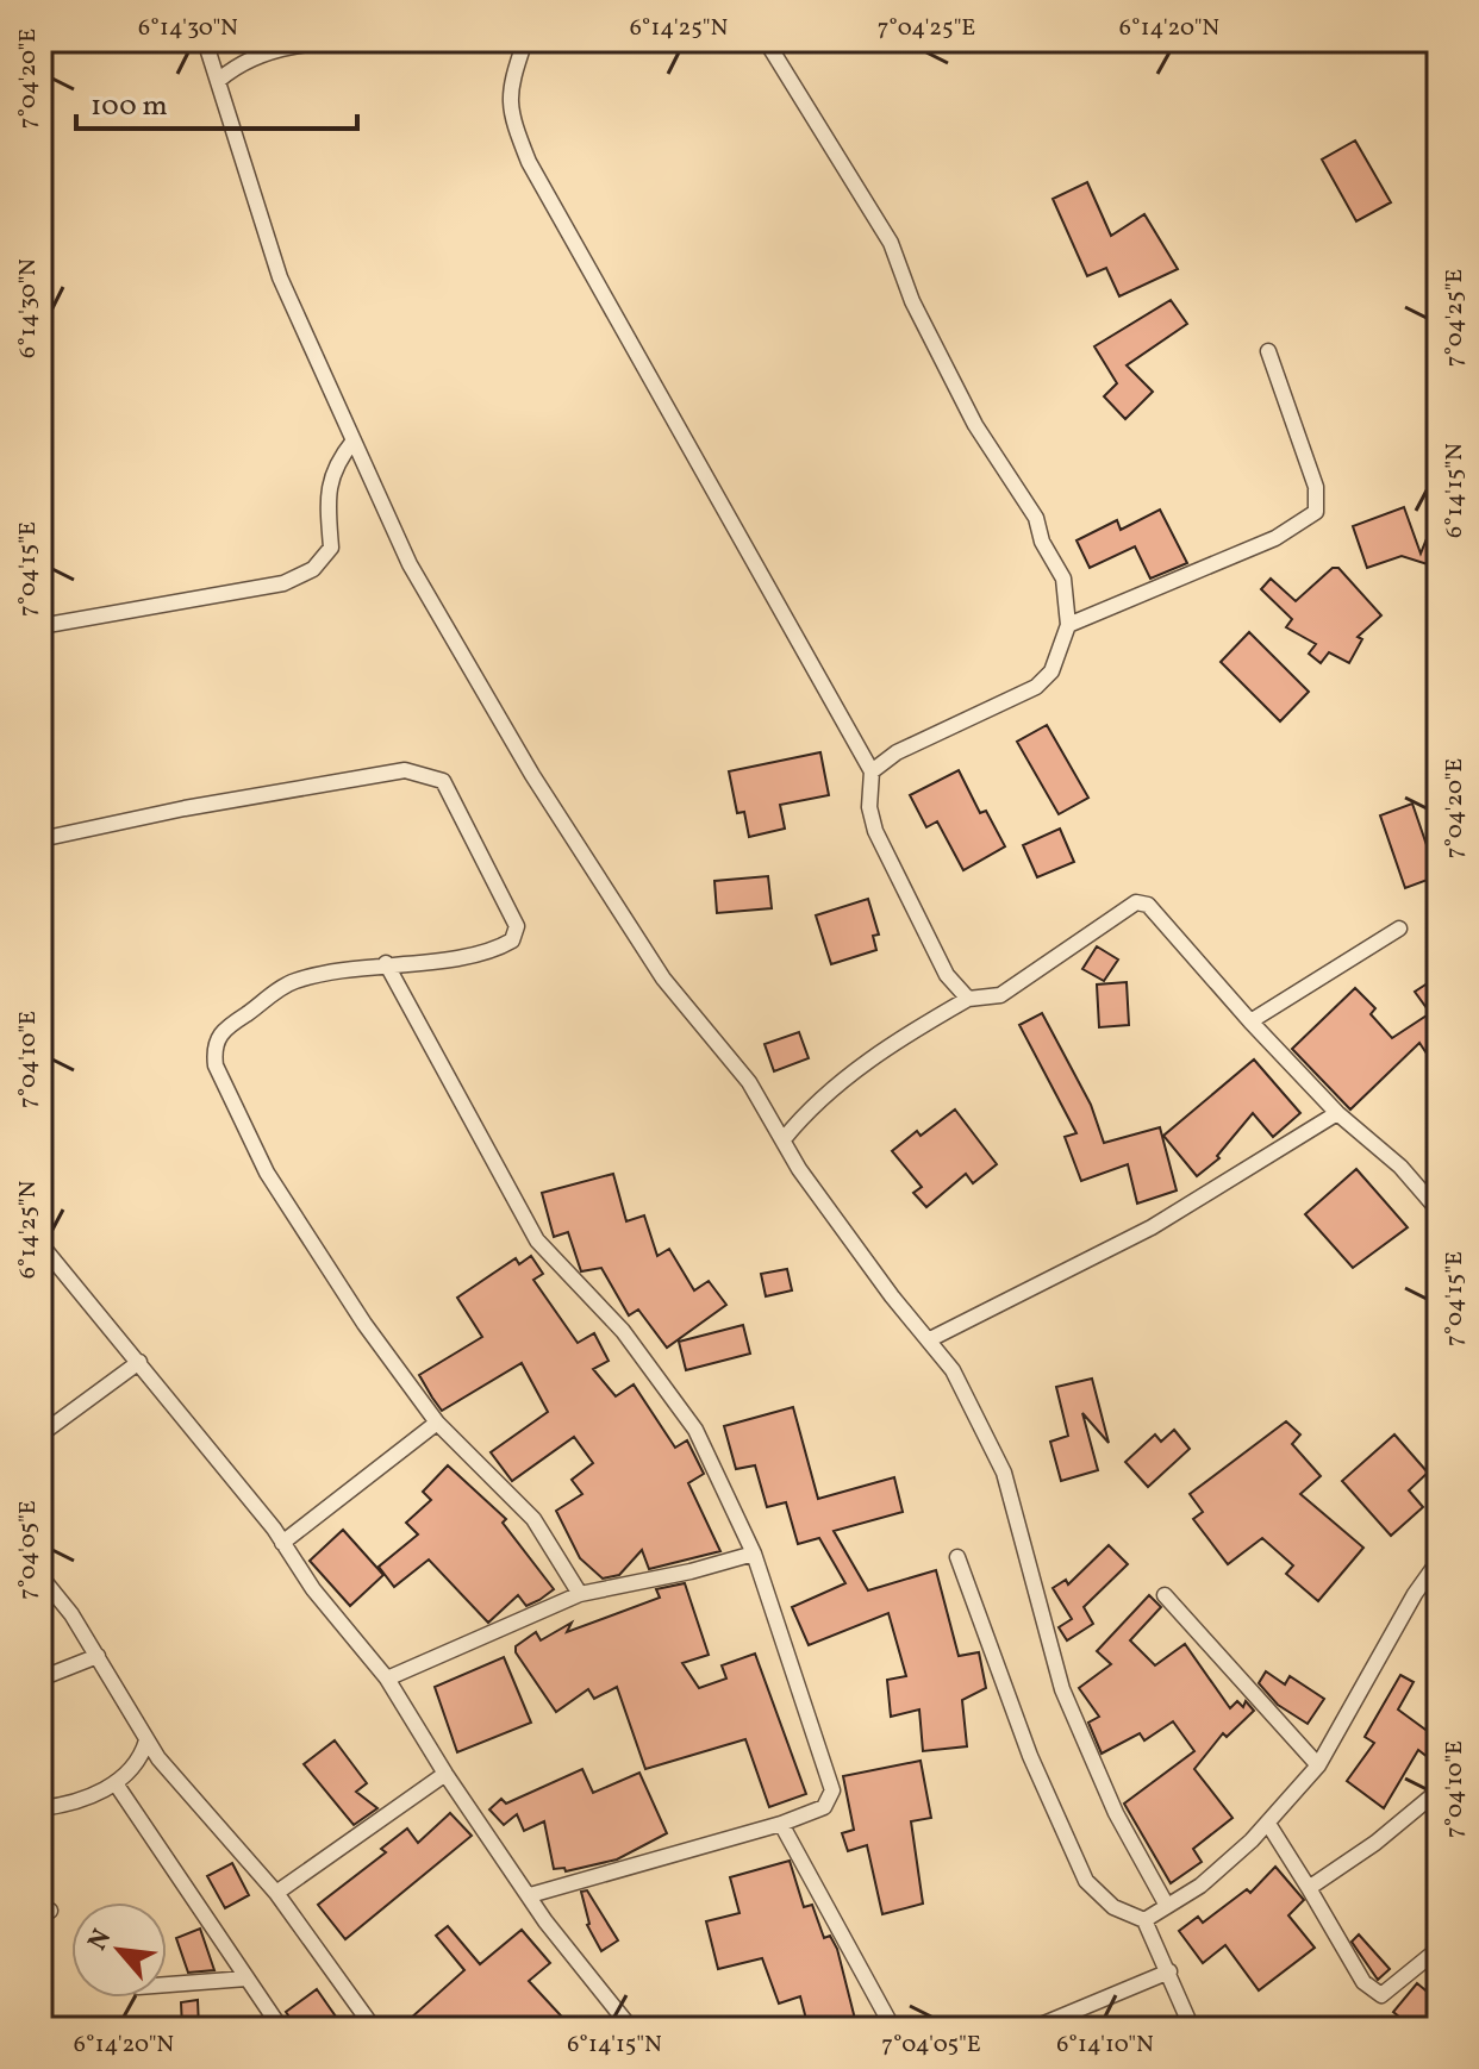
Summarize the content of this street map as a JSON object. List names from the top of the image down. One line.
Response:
{"scale_bar":"100 m","north":"top left","coordinates":["6°14'30\"N","6°14'25\"N","7°04'25\"E","6°14'20\"N","7°04'20\"E","6°14'15\"N","7°04'15\"E","7°04'10\"E","7°04'05\"E","6°14'10\"N"]}
